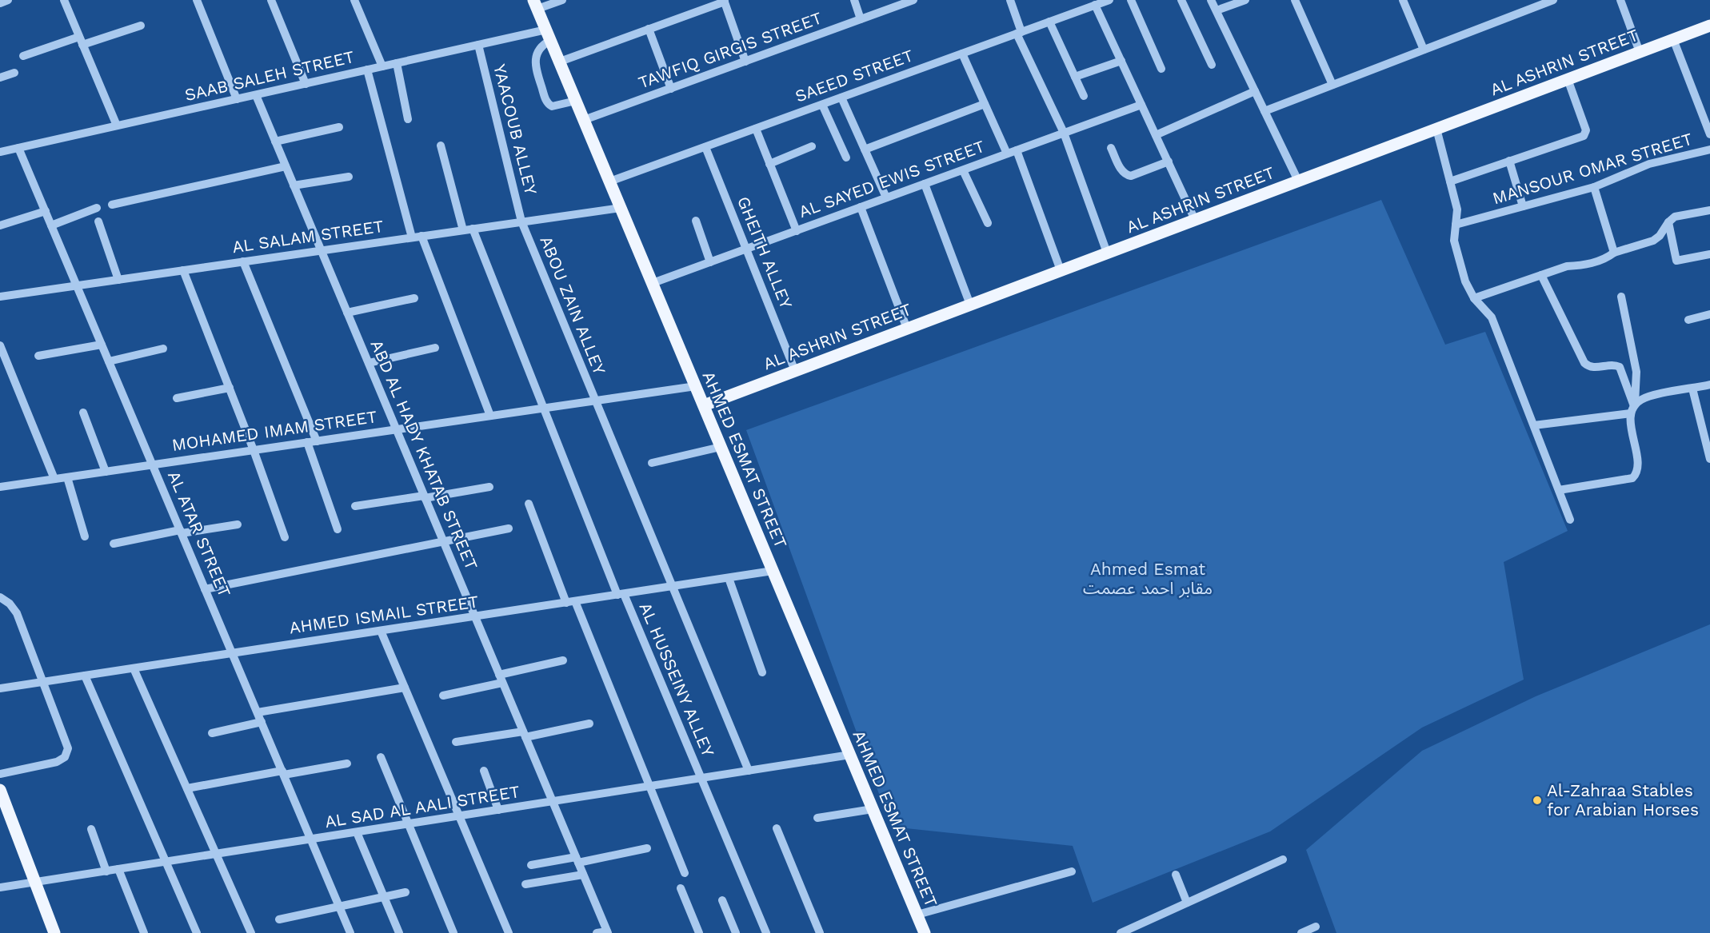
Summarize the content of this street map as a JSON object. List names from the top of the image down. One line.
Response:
{"streets":{"main road":["AL ASHRIN STREET","AHMED ESMAT STREET"],"street":["TAWFIQ GIRGIS STREET","SAAB SALEH STREET","SAEED STREET","YAACOUB ALLEY","MANSOUR OMAR STREET","AL SAYED EWIS STREET","AL SALAM STREET","GHEITH ALLEY","ABOU ZAIN ALLEY","MOHAMED IMAM STREET","ABD AL HADY KHATAB STREET","AL ATAR STREET","AHMED ISMAIL STREET","AL HUSSEINY ALLEY","AL SAD AL AALI STREET"]},"crossings":[["TAWFIQ GIRGIS STREET","AHMED ESMAT STREET"],["AL ASHRIN STREET","GHEITH ALLEY"],["AL ASHRIN STREET","AHMED ESMAT STREET"],["SAAB SALEH STREET","YAACOUB ALLEY"],["SAAB SALEH STREET","ABD AL HADY KHATAB STREET"],["SAAB SALEH STREET","AHMED ESMAT STREET"],["SAAB SALEH STREET","AL ATAR STREET"],["SAEED STREET","GHEITH ALLEY"],["SAEED STREET","AHMED ESMAT STREET"],["YAACOUB ALLEY","AL SALAM STREET"],["YAACOUB ALLEY","ABOU ZAIN ALLEY"],["AL SAYED EWIS STREET","GHEITH ALLEY"],["AL SAYED EWIS STREET","AHMED ESMAT STREET"],["AL SALAM STREET","ABOU ZAIN ALLEY"],["AL SALAM STREET","ABD AL HADY KHATAB STREET"],["AL SALAM STREET","AHMED ESMAT STREET"],["AL SALAM STREET","AL ATAR STREET"],["AL SALAM STREET","AL HUSSEINY ALLEY"],["ABOU ZAIN ALLEY","MOHAMED IMAM STREET"],["ABOU ZAIN ALLEY","AHMED ISMAIL STREET"],["ABOU ZAIN ALLEY","AL SAD AL AALI STREET"],["MOHAMED IMAM STREET","ABD AL HADY KHATAB STREET"],["MOHAMED IMAM STREET","AHMED ESMAT STREET"],["MOHAMED IMAM STREET","AL ATAR STREET"],["MOHAMED IMAM STREET","AL HUSSEINY ALLEY"],["ABD AL HADY KHATAB STREET","AHMED ISMAIL STREET"],["ABD AL HADY KHATAB STREET","AL SAD AL AALI STREET"],["AHMED ESMAT STREET","AHMED ISMAIL STREET"],["AHMED ESMAT STREET","AL SAD AL AALI STREET"],["AL ATAR STREET","AHMED ISMAIL STREET"],["AL ATAR STREET","AL SAD AL AALI STREET"],["AHMED ISMAIL STREET","AL HUSSEINY ALLEY"],["AL HUSSEINY ALLEY","AL SAD AL AALI STREET"]],"parks":["Ahmed Esmat مقابر احمد عصمت"],"places":["Al-Zahraa Stables for Arabian Horses"]}
